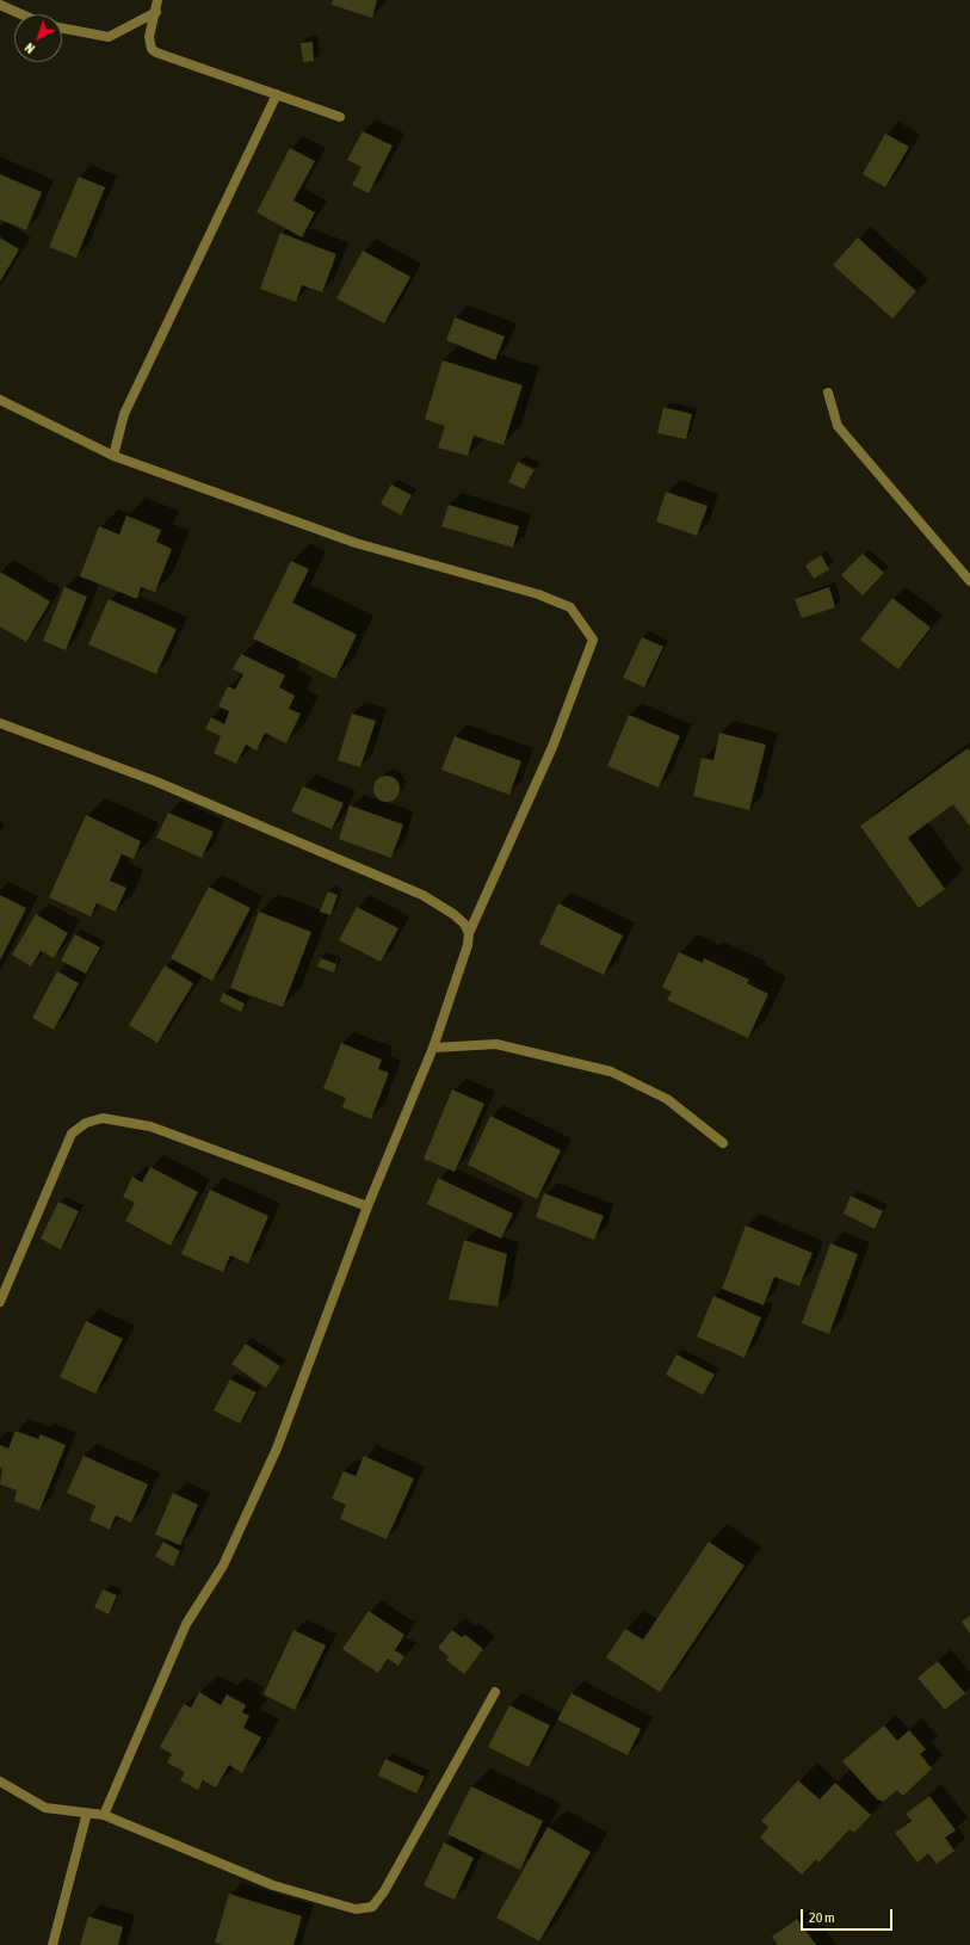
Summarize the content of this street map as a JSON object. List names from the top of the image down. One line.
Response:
{"scale_bar":"20 m","north":"bottom left"}
